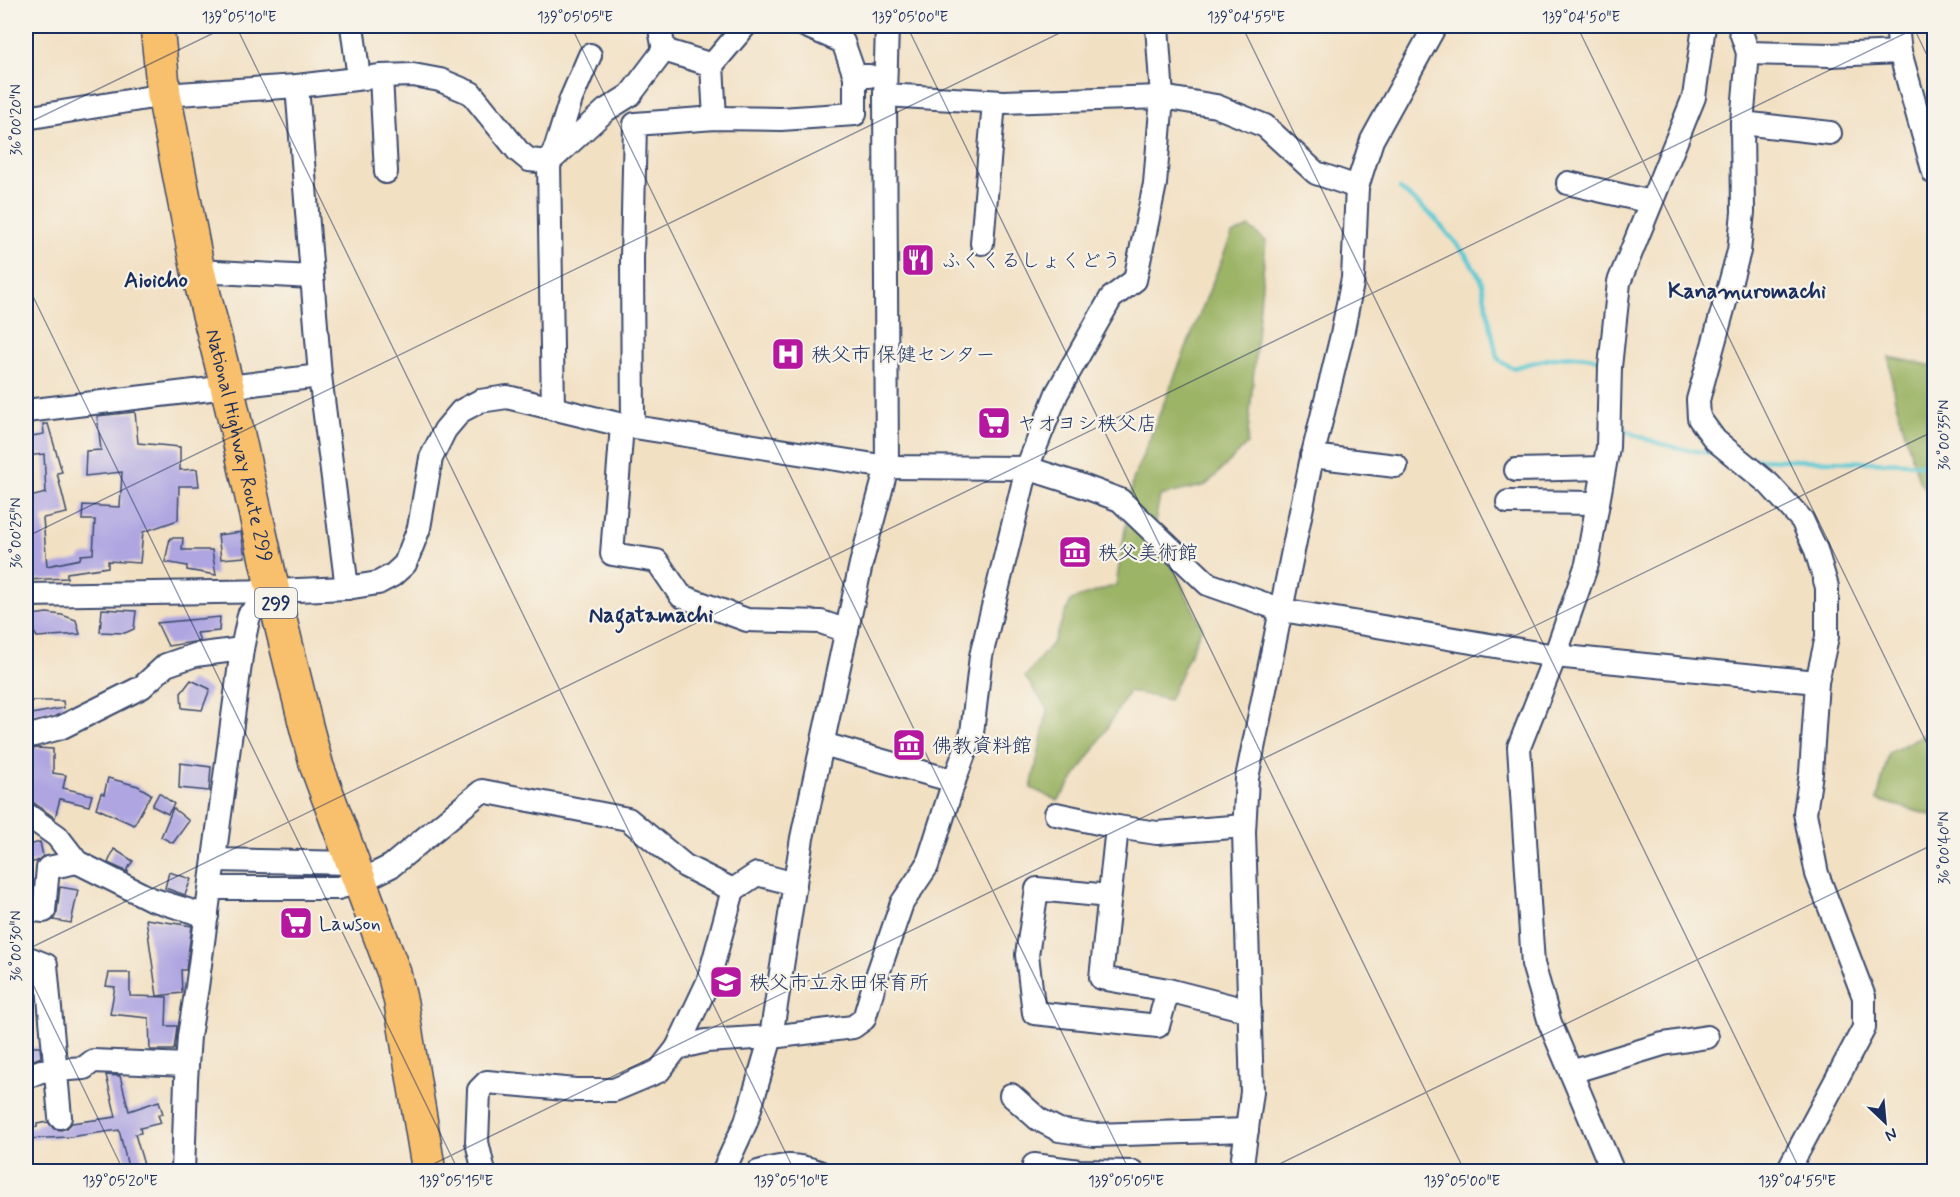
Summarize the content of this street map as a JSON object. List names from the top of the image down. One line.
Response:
{"streets":{"highway":["National Highway Route 299","299"]},"districts":["Aioicho","Kanamuromachi","Nagatamachi"],"places":{"restaurant":["ふくくるしょくどう"],"hospital":["秩父市 保健センター"],"supermarket":["ヤオヨシ秩父店","Lawson"],"museum":["秩父美術館","佛教資料館"],"school or university":["秩父市立永田保育所"]},"north":"bottom right","coordinates":["139°05'10\"E","139°05'05\"E","139°05'00\"E","139°04'55\"E","139°04'50\"E","36°00'20\"N","36°00'35\"N","36°00'25\"N","36°00'40\"N","36°00'30\"N","139°05'20\"E","139°05'15\"E"]}
